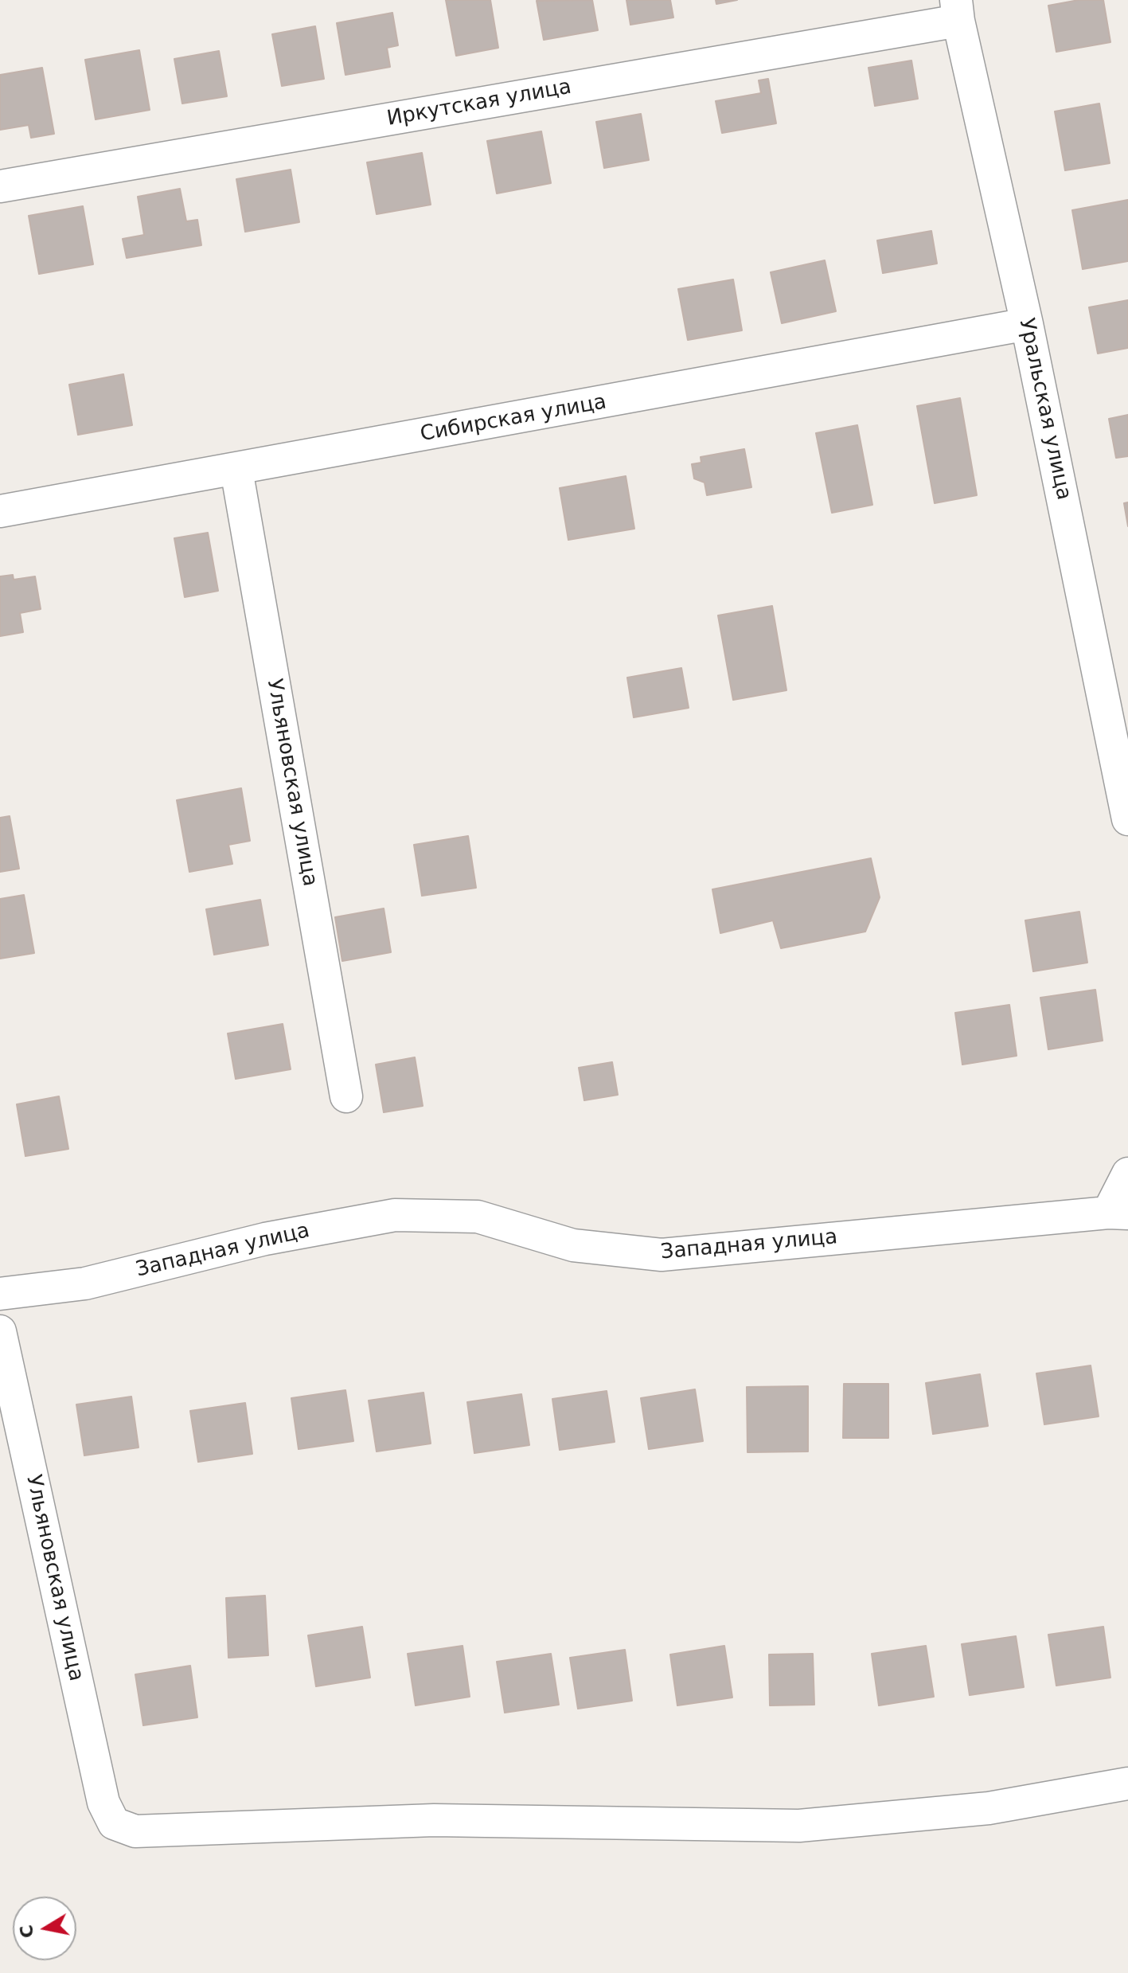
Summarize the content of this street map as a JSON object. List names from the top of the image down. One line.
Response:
{"streets":{"street":["Иркутская улица","Уральская улица","Сибирская улица","Ульяновская улица","Западная улица"]},"crossings":[["Иркутская улица","Уральская улица"],["Уральская улица","Сибирская улица"],["Сибирская улица","Ульяновская улица"]],"north":"left"}
